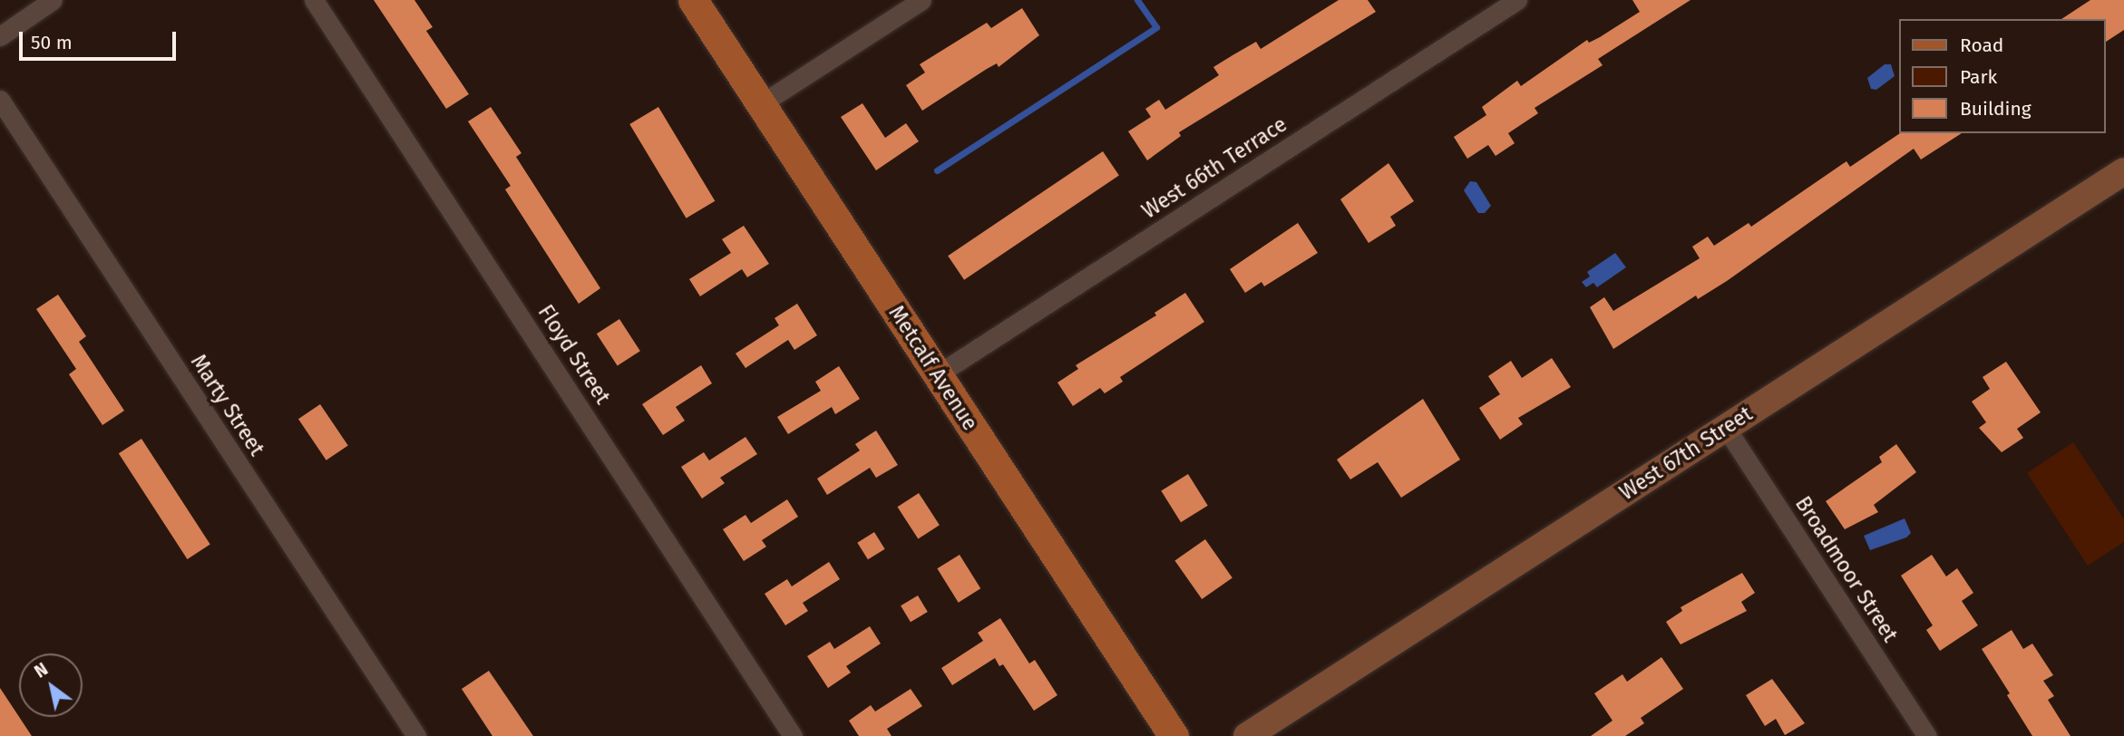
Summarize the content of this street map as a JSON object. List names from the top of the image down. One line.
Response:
{"streets":{"main road":["Metcalf Avenue"],"street":["West 66th Terrace","Floyd Street","Marty Street","West 67th Street","Broadmoor Street"]},"crossings":[["West 66th Terrace","Metcalf Avenue"],["West 67th Street","Broadmoor Street"]],"legend":["Road","Park","Building"],"scale_bar":"50 m","north":"top left"}
